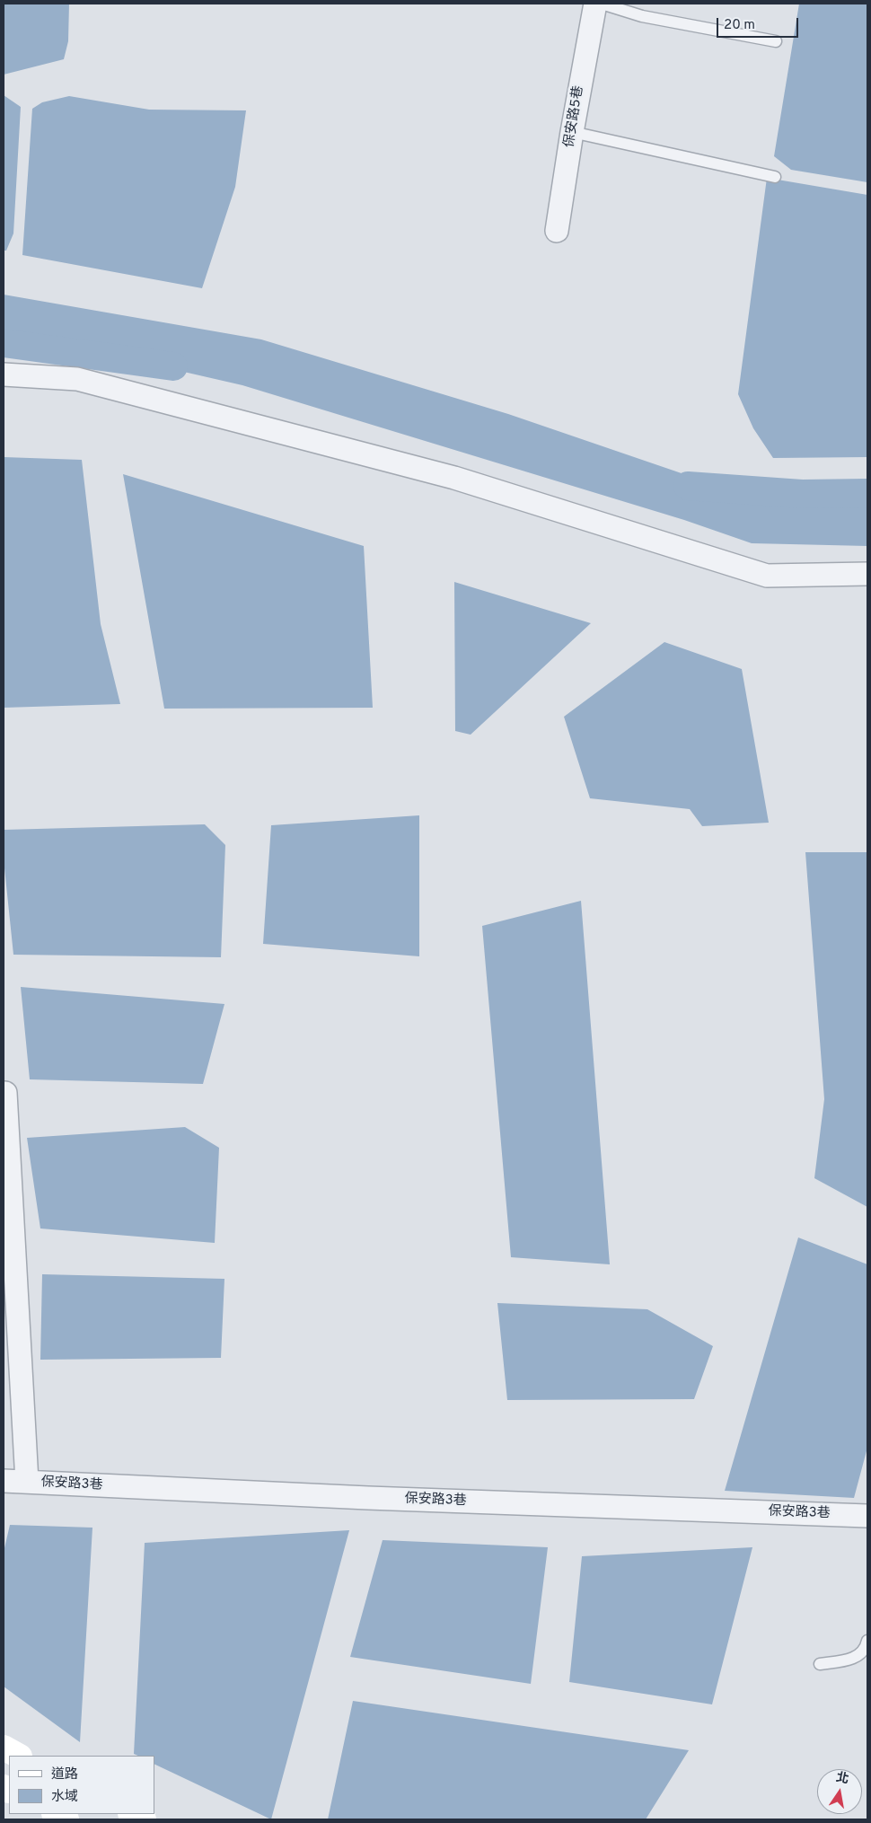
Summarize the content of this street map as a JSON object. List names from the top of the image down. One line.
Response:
{"streets":{"street":["保安路5巷","保安路3巷"]},"legend":["道路","水域"],"scale_bar":"20 m","north":"top"}
